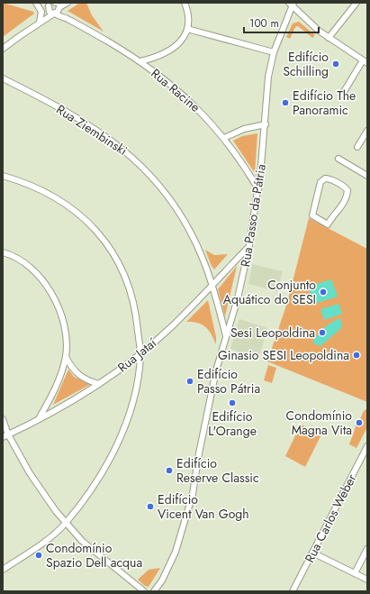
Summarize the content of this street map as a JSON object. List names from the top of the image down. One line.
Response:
{"streets":{"street":["Rua Racine","Rua Ziembinski","Rua Passo da Pátria","Rua Jataí","Rua Carlos Weber"]},"crossings":[["Rua Racine","Rua Passo da Pátria"],["Rua Ziembinski","Rua Passo da Pátria"],["Rua Ziembinski","Rua Jataí"],["Rua Passo da Pátria","Rua Jataí"]],"places":["Edifício Schilling","Edifício The Panoramic","Conjunto Aquático do SESI","Sesi Leopoldina","Ginasio SESI Leopoldina","Edifício Passo Pátria","Edifício L'Orange","Condomínio Magna Vita","Edifício Reserve Classic","Edifício Vicent Van Gogh","Condomínio Spazio Dell acqua"],"scale_bar":"100 m"}
